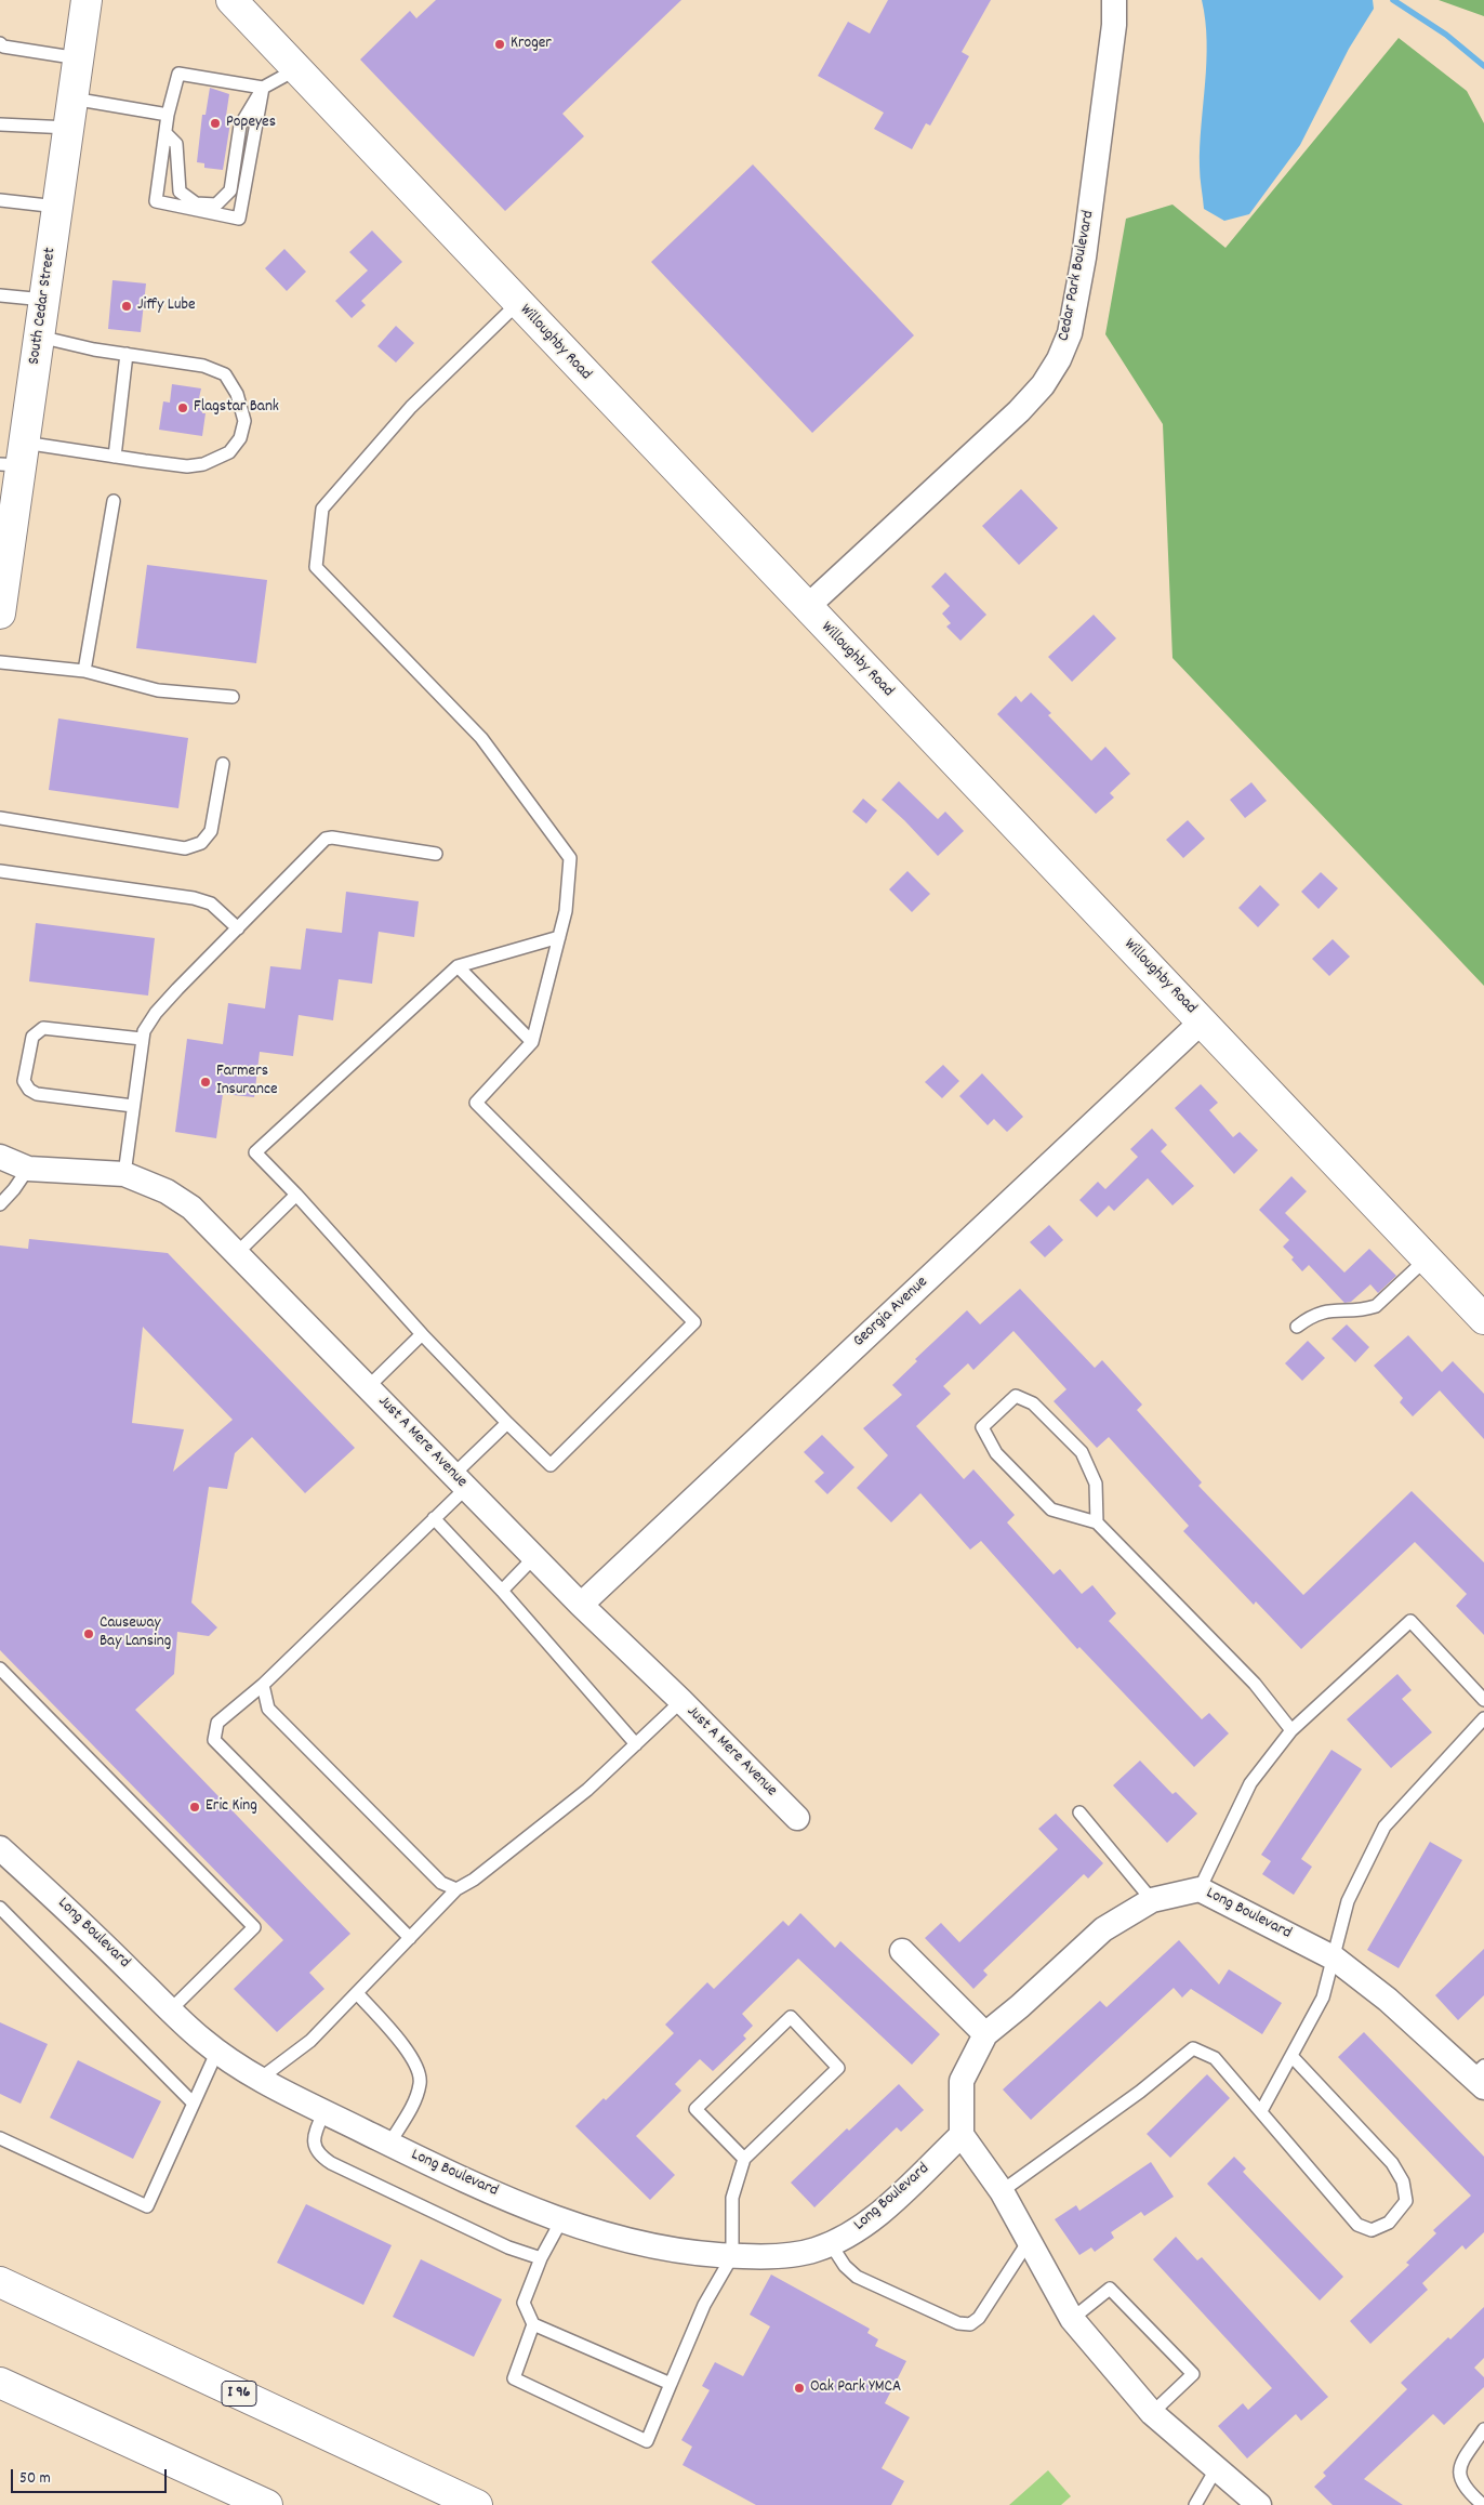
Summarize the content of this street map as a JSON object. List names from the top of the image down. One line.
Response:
{"streets":{"main road":["South Cedar Street","Willoughby Road","I 96"],"street":["Cedar Park Boulevard","Georgia Avenue","Just A Mere Avenue","Long Boulevard"]},"crossings":[["Cedar Park Boulevard","Willoughby Road"],["Willoughby Road","Georgia Avenue"],["Georgia Avenue","Just A Mere Avenue"]],"places":["Kroger","Popeyes","Jiffy Lube","Flagstar Bank","Farmers Insurance","Causeway Bay Lansing","Eric King","Oak Park YMCA"],"scale_bar":"50 m"}
